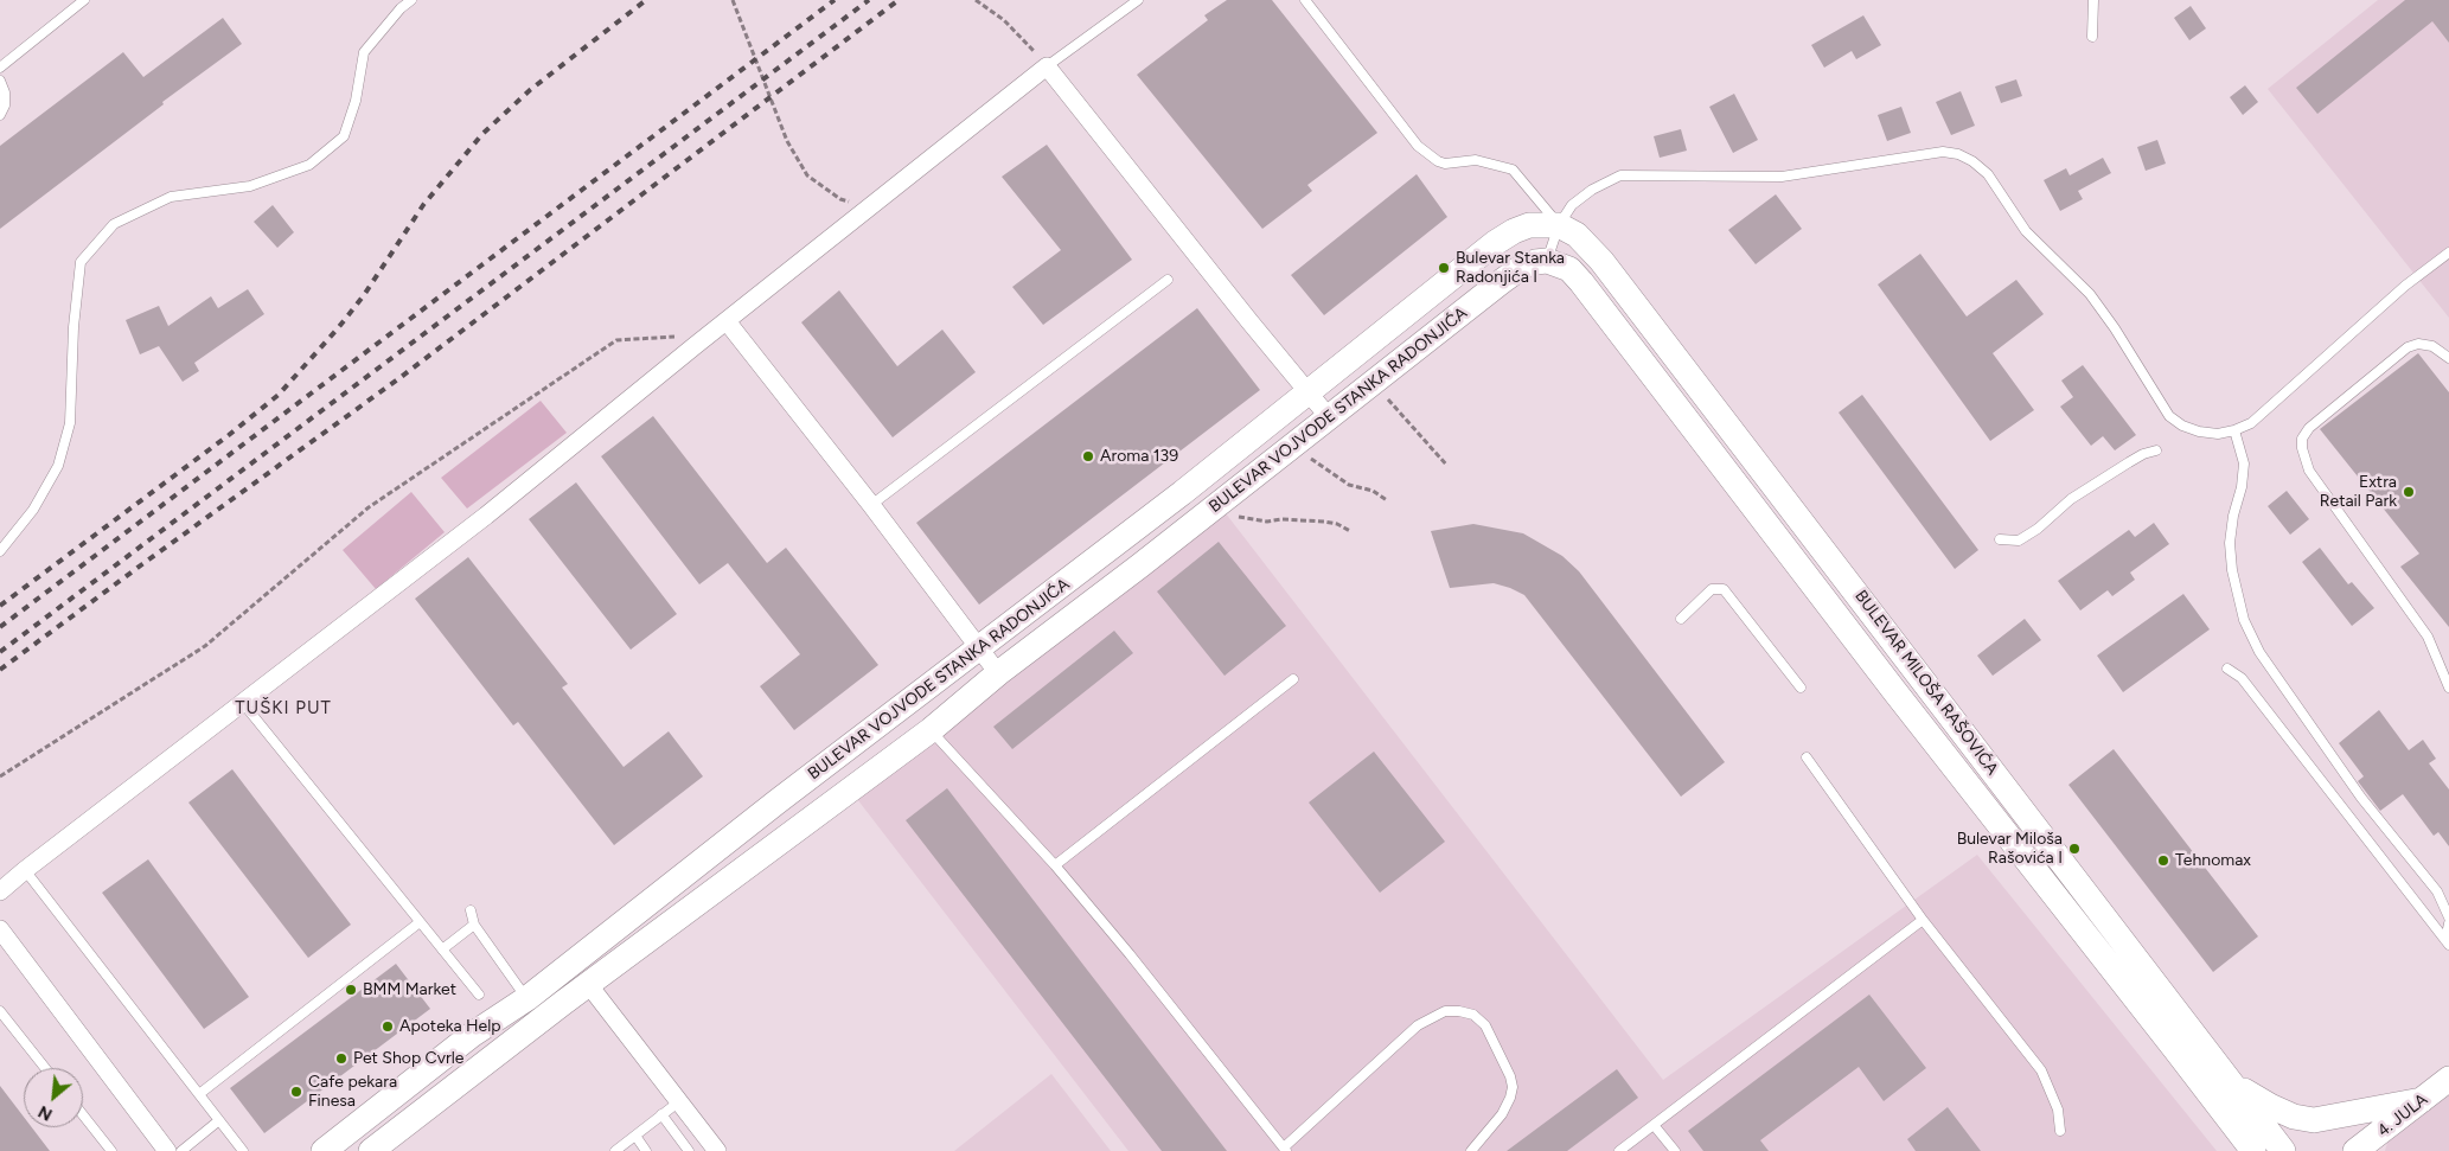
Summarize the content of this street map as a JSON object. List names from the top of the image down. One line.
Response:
{"streets":{"street":["BULEVAR VOJVODE STANKA RADONJIĆA","BULEVAR MILOŠA RAŠOVIĆA","4. JULA"]},"crossings":[["BULEVAR VOJVODE STANKA RADONJIĆA","BULEVAR MILOŠA RAŠOVIĆA"]],"districts":["TUŠKI PUT"],"places":["Bulevar Stanka Radonjića I","Aroma 139","Extra Retail Park","Bulevar Miloša Rašovića I","Tehnomax","BMM Market","Apoteka Help","Pet Shop Cvrle","Cafe pekara Finesa"],"north":"bottom left"}
